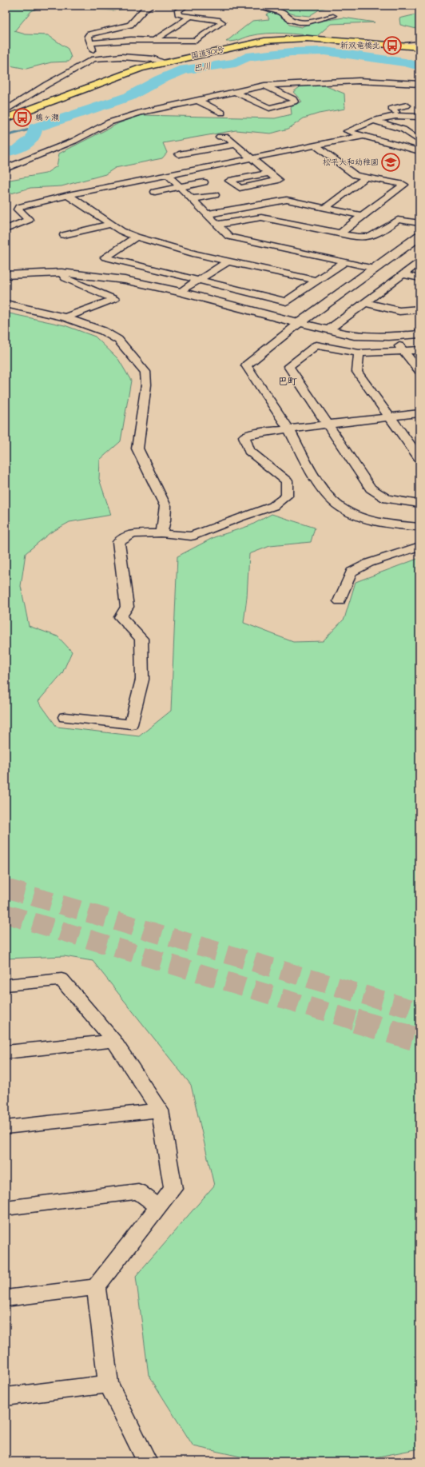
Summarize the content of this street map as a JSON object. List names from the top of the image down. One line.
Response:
{"streets":{"highway":["国道301号"]},"districts":["巴町"],"water":["巴川"],"places":{"bus stop":["新双竜橋北","鵜ヶ瀬"],"school or university":["松平大和幼稚園"]}}
